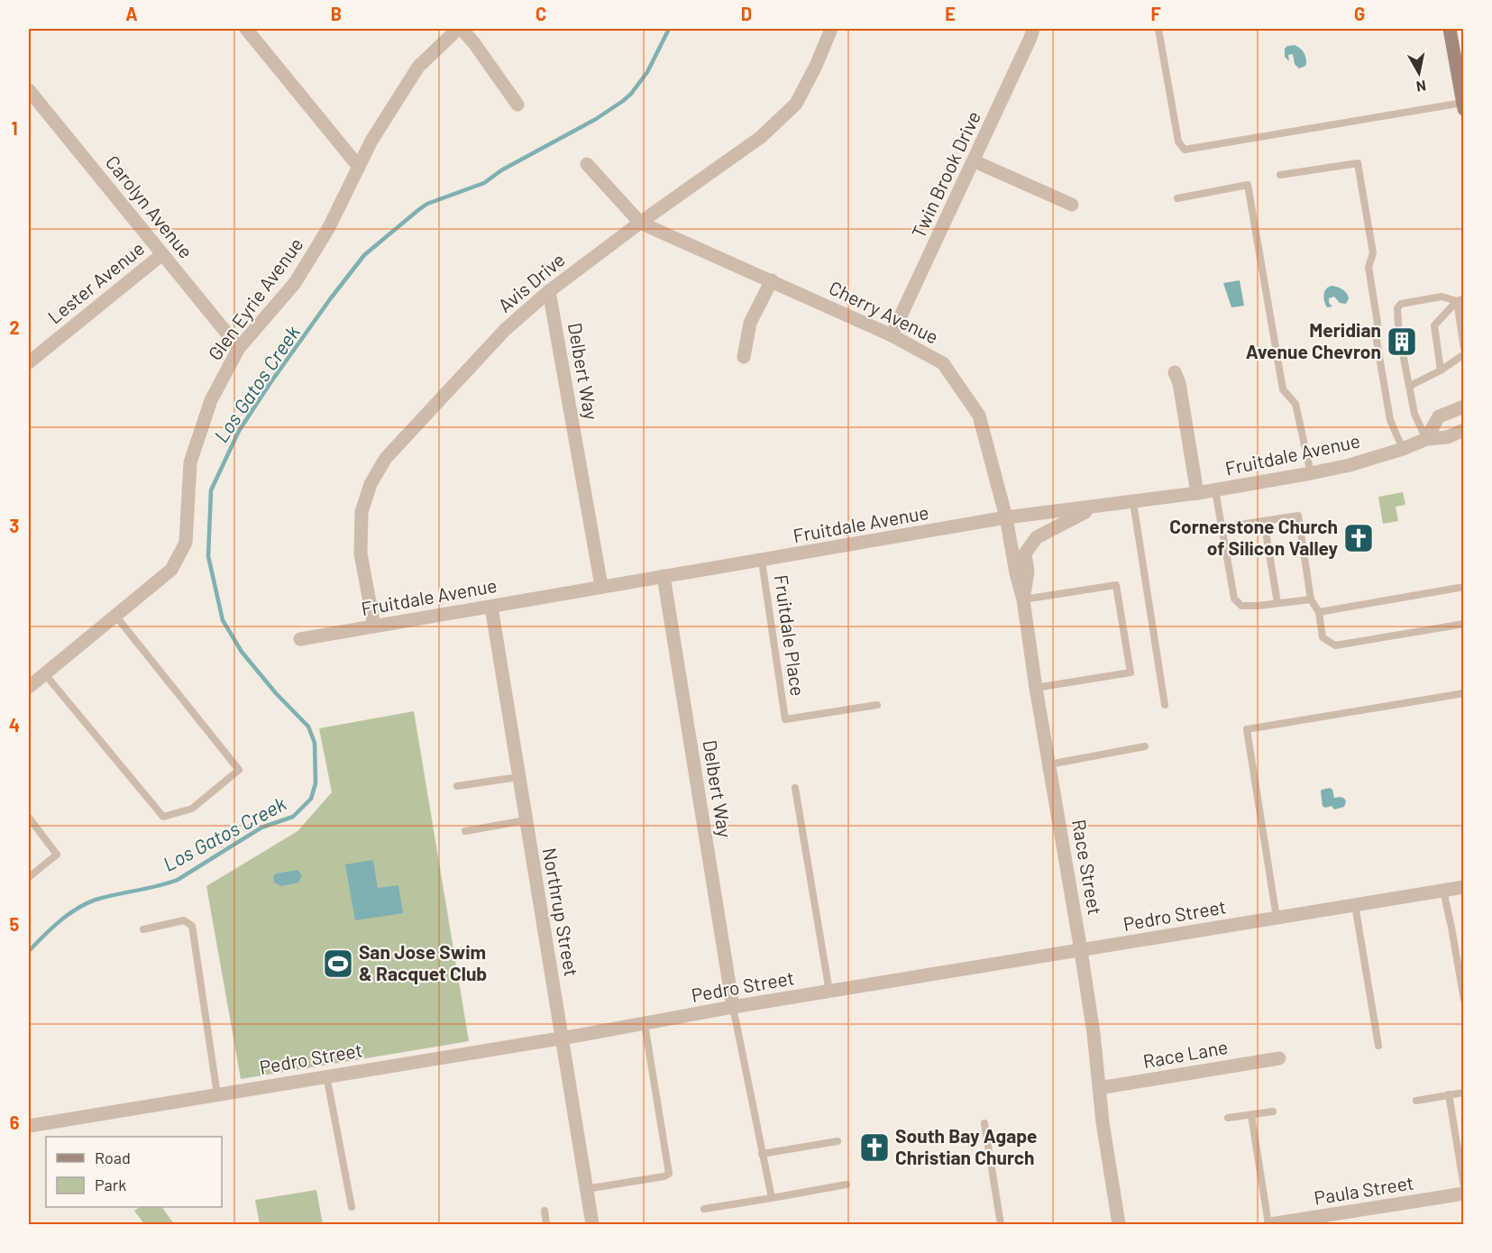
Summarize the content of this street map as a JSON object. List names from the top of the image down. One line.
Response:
{"streets":{"street":["Twin Brook Drive","Carolyn Avenue","Lester Avenue","Avis Drive","Glen Eyrie Avenue","Cherry Avenue","Delbert Way","Fruitdale Avenue","Race Street","Northrup Street","Pedro Street","Race Lane","Paula Street"],"lane":["Fruitdale Place"]},"crossings":[["Twin Brook Drive","Cherry Avenue"],["Carolyn Avenue","Lester Avenue"],["Carolyn Avenue","Glen Eyrie Avenue"],["Avis Drive","Cherry Avenue"],["Avis Drive","Delbert Way"],["Avis Drive","Fruitdale Avenue"],["Cherry Avenue","Fruitdale Avenue"],["Cherry Avenue","Race Street"],["Delbert Way","Fruitdale Avenue"],["Delbert Way","Pedro Street"],["Fruitdale Avenue","Fruitdale Place"],["Fruitdale Avenue","Race Street"],["Fruitdale Avenue","Northrup Street"],["Race Street","Pedro Street"],["Race Street","Race Lane"],["Northrup Street","Pedro Street"]],"water":["Los Gatos Creek"],"places":{"building":["Meridian Avenue Chevron"],"church":["Cornerstone Church of Silicon Valley","South Bay Agape Christian Church"],"sports":["San Jose Swim & Racquet Club"]},"legend":["Road","Park"],"north":"bottom","grid":{"columns":["A","B","C","D","E","F","G"],"rows":["1","2","3","4","5","6"]}}
